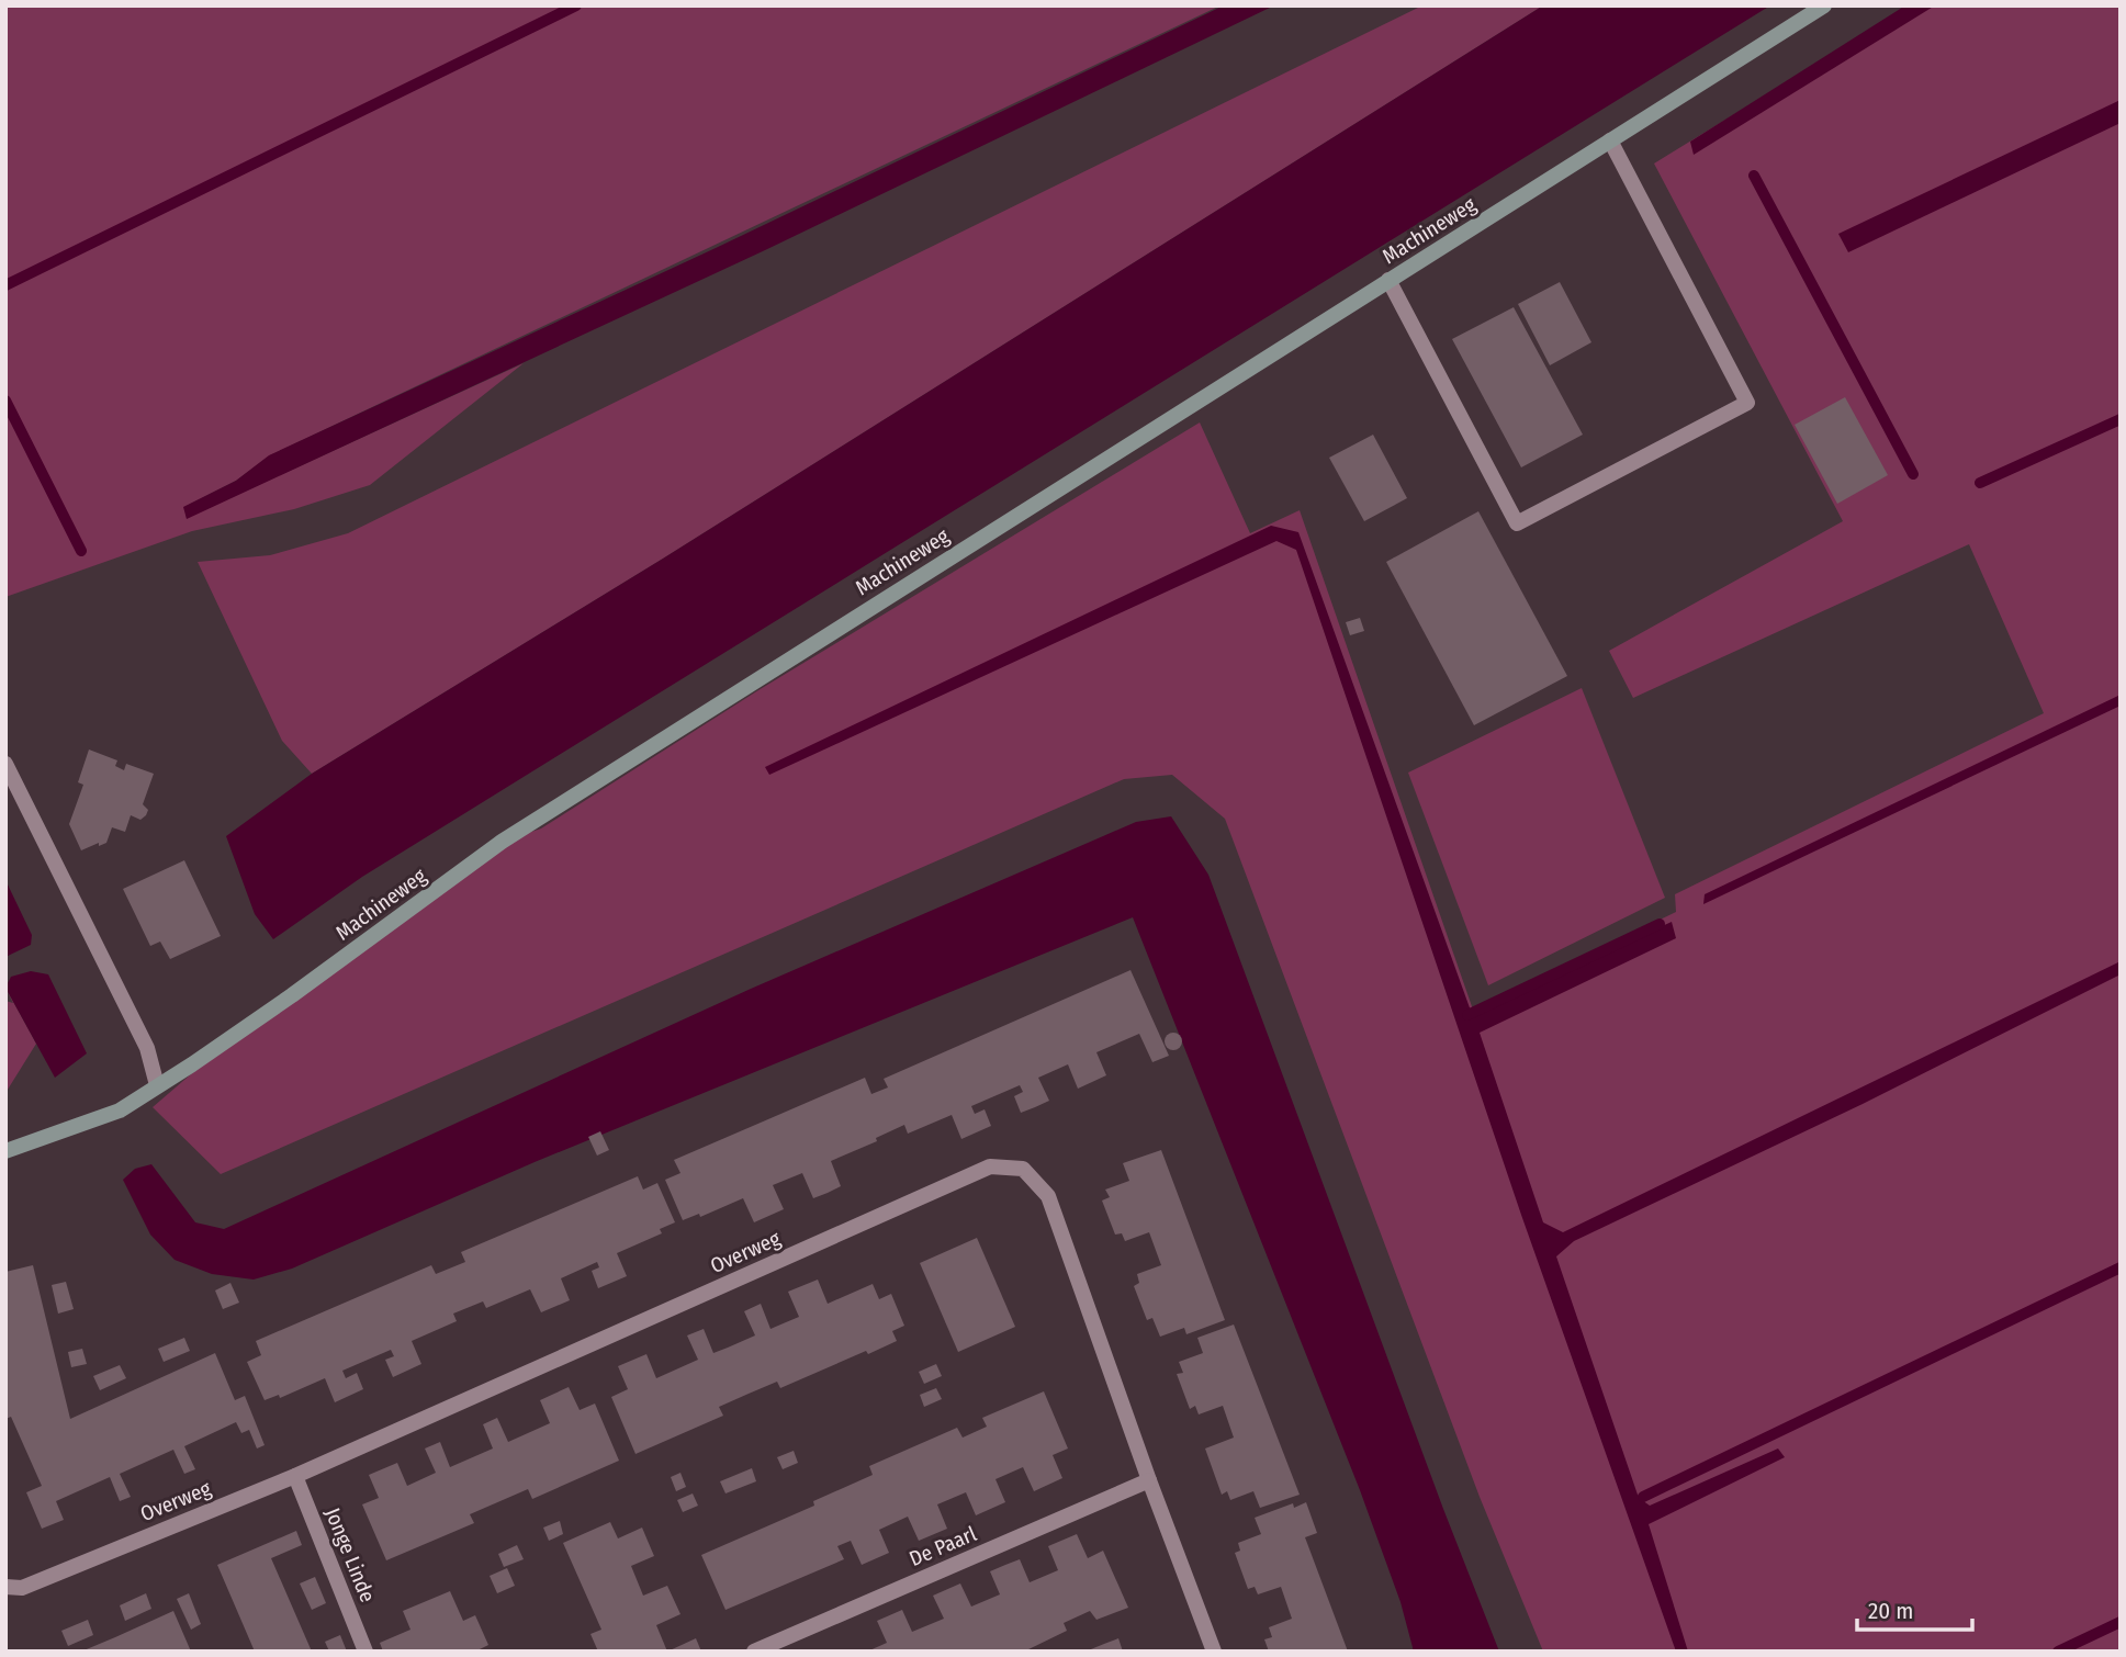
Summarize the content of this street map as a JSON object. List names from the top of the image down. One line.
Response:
{"streets":{"street":["Machineweg","Overweg","De Paarl","Jonge Linde"]},"crossings":[["Overweg","De Paarl"],["Overweg","Jonge Linde"]],"scale_bar":"20 m"}
